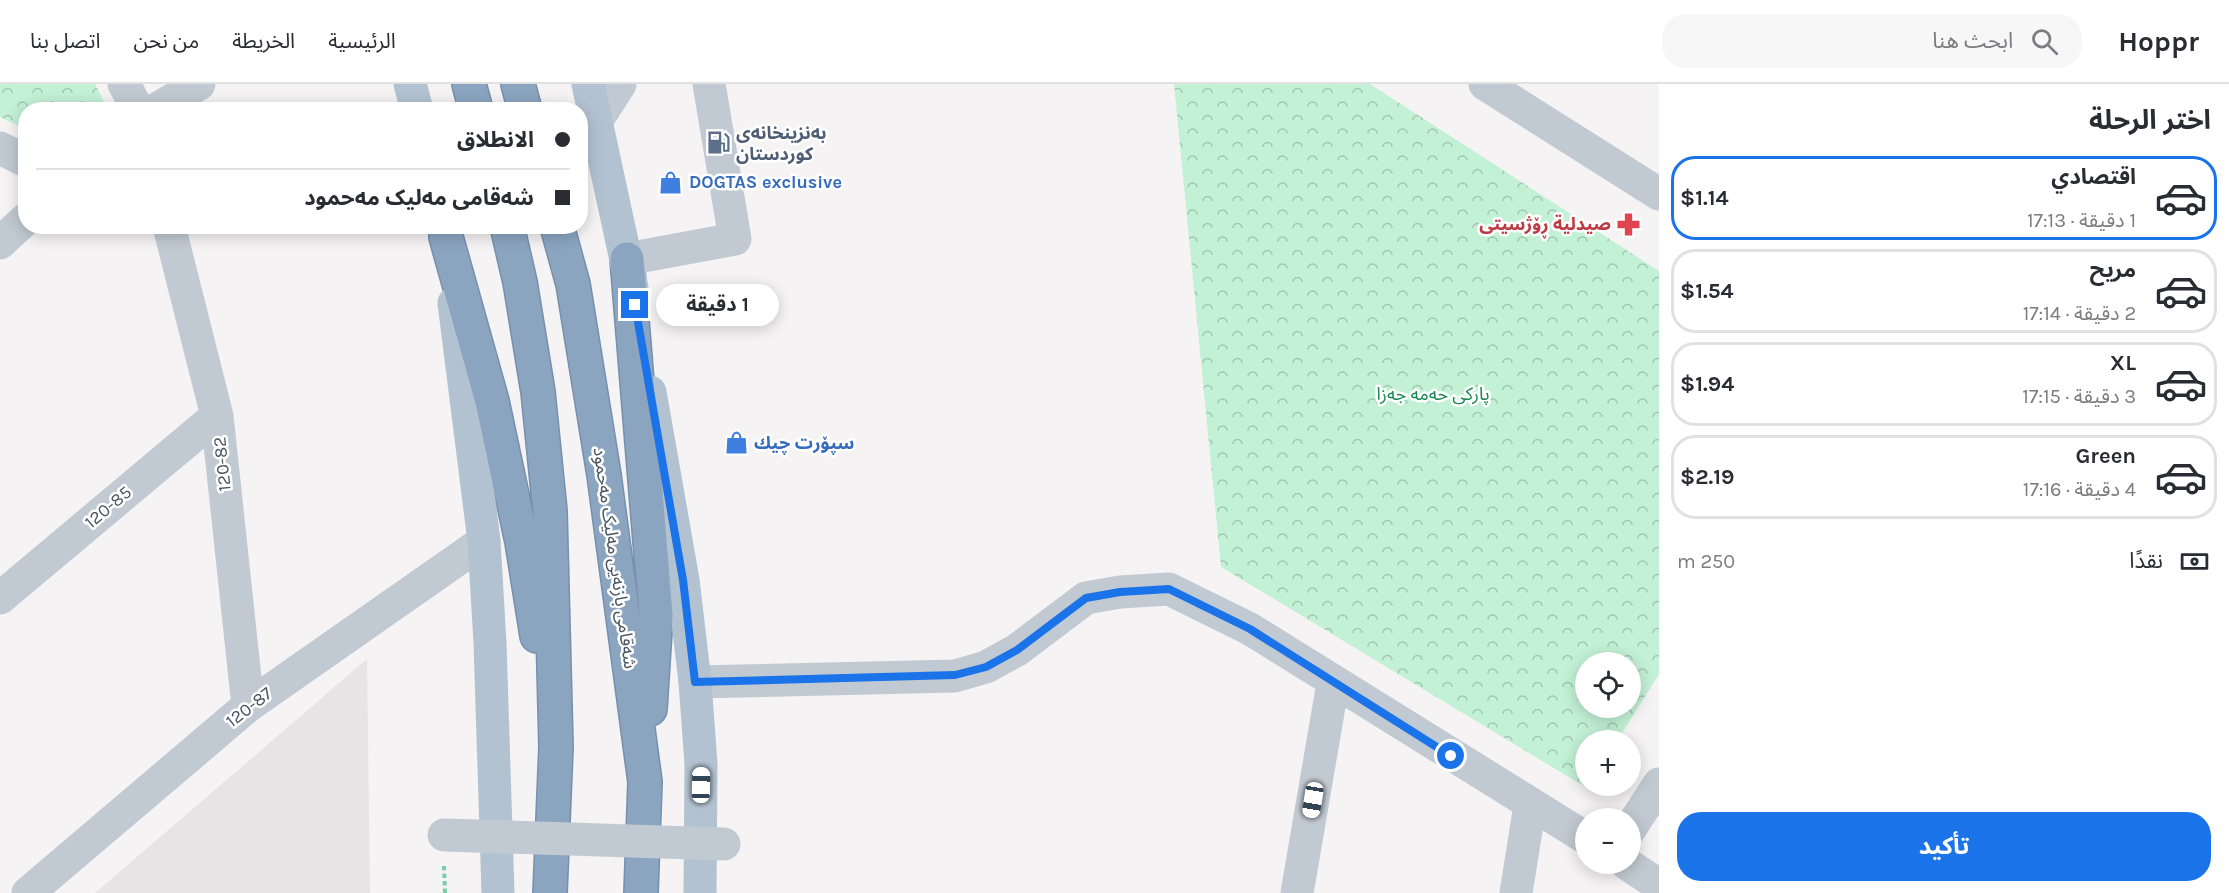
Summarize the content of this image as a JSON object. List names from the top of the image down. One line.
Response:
{"streets":{"highway":["شەقامی بازنەیی مەلیک مەحمود"],"street":["120-82","120-85","120-87"]},"crossings":[["120-82","120-85"],["120-82","120-87"]],"parks":["پارکی حەمە جەزا"],"places":{"fuel station":["بەنزینخانەی کوردستان"],"shop":["DOGTAS exclusive","سپۆرت چيك"],"pharmacy":["صيدلية ڕۆژسیتی"]},"page":{"header":"Hoppr","search":"ابحث هنا","nav":["الرئيسية","الخريطة","من نحن","اتصل بنا"],"heading":"اختر الرحلة","banner":["الانطلاق","شەقامی مەلیک مەحمود"],"list":[{"name":"اقتصادي","note":"1 دقيقة · 17:13","value":"$1.14"},{"name":"مريح","note":"2 دقيقة · 17:14","value":"$1.54"},{"name":"XL","note":"3 دقيقة · 17:15","value":"$1.94"},{"name":"Green","note":"4 دقيقة · 17:16","value":"$2.19"}],"bubble":"1 دقيقة","pay":["نقدًا","250 m"],"map_buttons":["+","−"],"buttons":"تأكيد"}}
